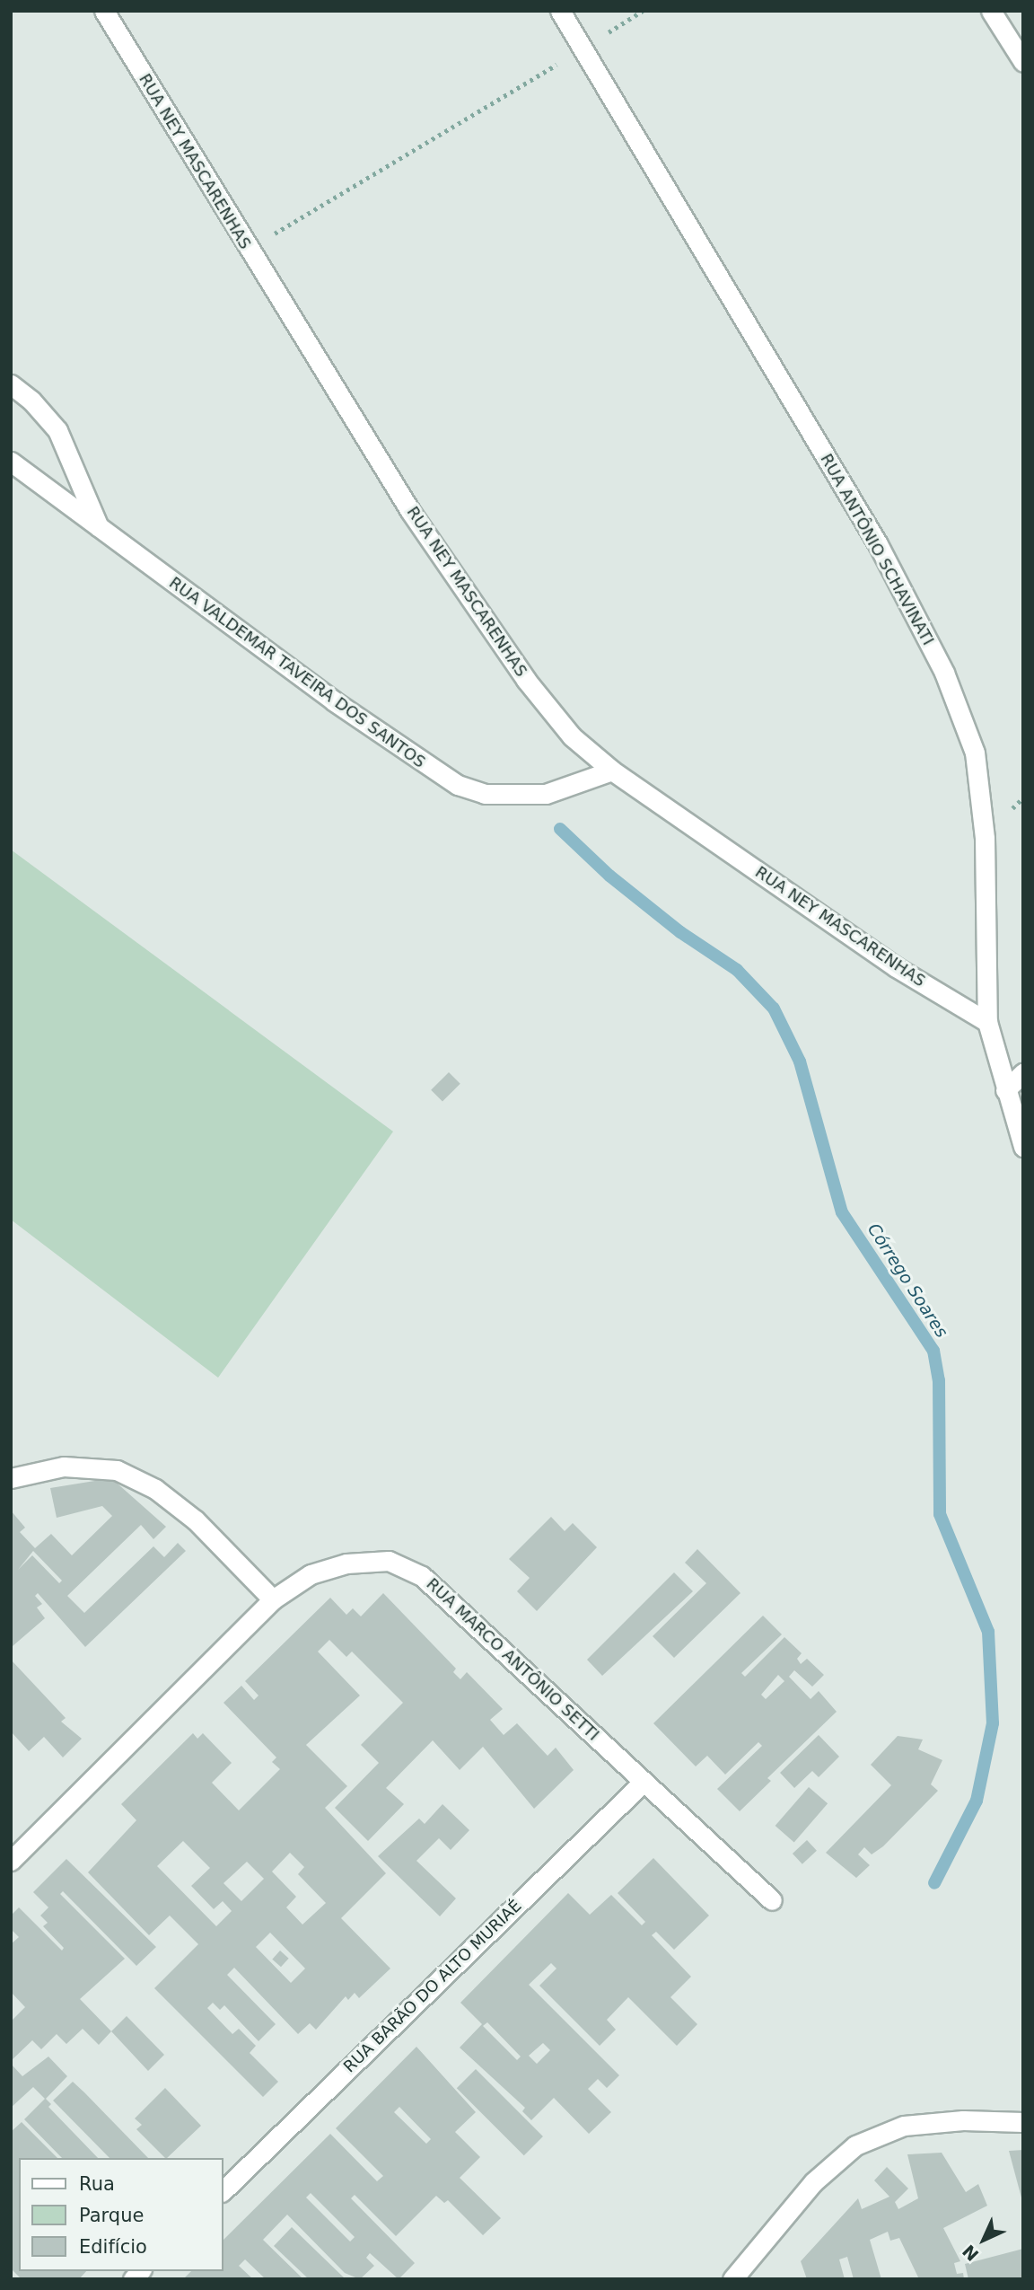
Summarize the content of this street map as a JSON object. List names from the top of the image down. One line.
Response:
{"streets":{"street":["RUA NEY MASCARENHAS","RUA ANTÔNIO SCHAVINATI","RUA VALDEMAR TAVEIRA DOS SANTOS","RUA MARCO ANTÔNIO SETTI","RUA BARÃO DO ALTO MURIAÉ"]},"crossings":[["RUA NEY MASCARENHAS","RUA ANTÔNIO SCHAVINATI"],["RUA NEY MASCARENHAS","RUA VALDEMAR TAVEIRA DOS SANTOS"],["RUA MARCO ANTÔNIO SETTI","RUA BARÃO DO ALTO MURIAÉ"]],"water":["Córrego Soares"],"legend":["Rua","Parque","Edifício"],"north":"bottom left"}
